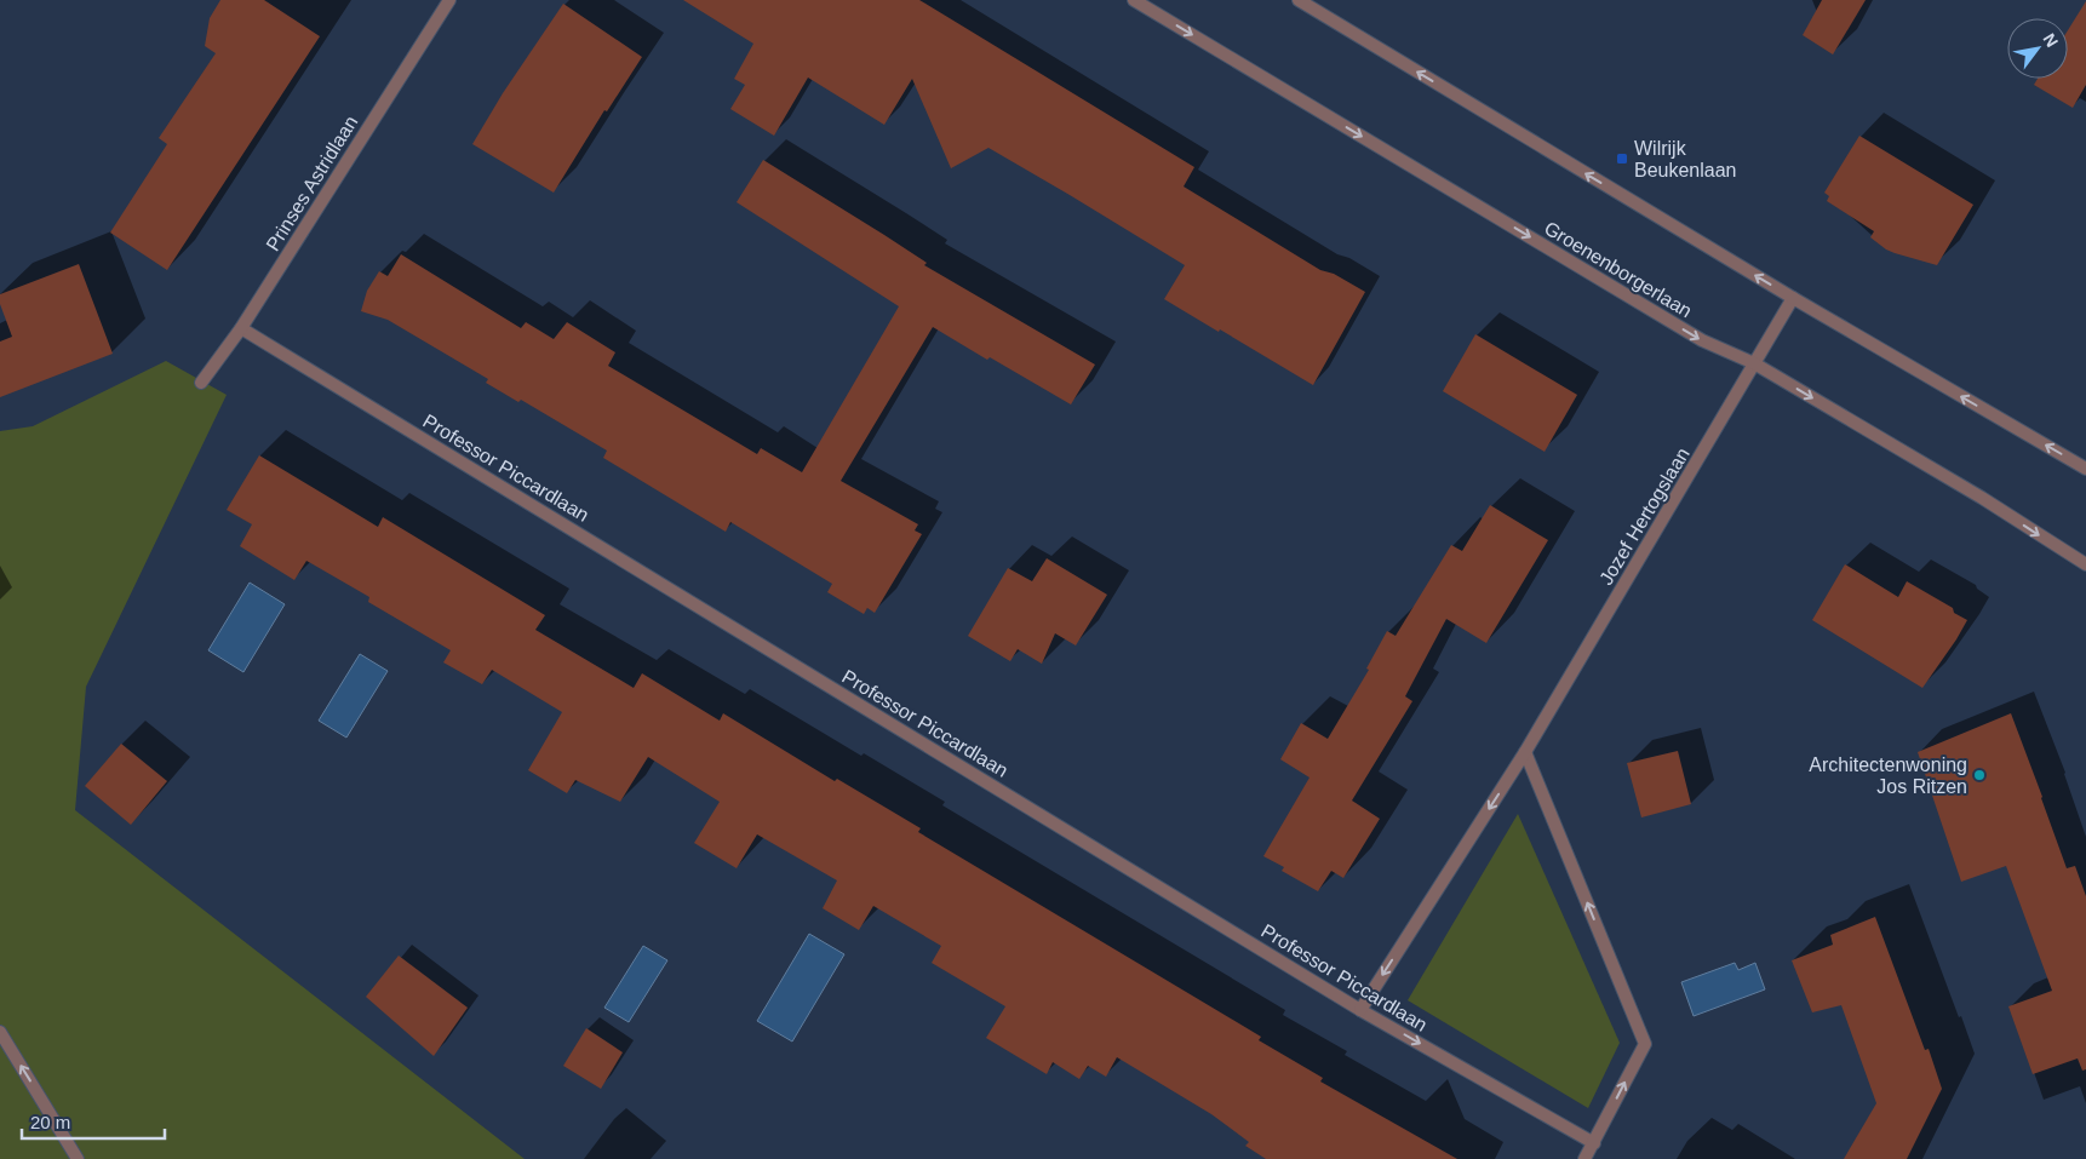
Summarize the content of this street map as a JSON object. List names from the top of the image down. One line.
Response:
{"streets":{"street":["Prinses Astridlaan","Groenenborgerlaan","Professor Piccardlaan","Jozef Hertogslaan"]},"crossings":[["Prinses Astridlaan","Professor Piccardlaan"],["Groenenborgerlaan","Jozef Hertogslaan"],["Professor Piccardlaan","Jozef Hertogslaan"]],"one_way":["Jozef Hertogslaan"],"places":{"transit":["Wilrijk Beukenlaan"],"other":["Architectenwoning Jos Ritzen"]},"scale_bar":"20 m","north":"top right"}
